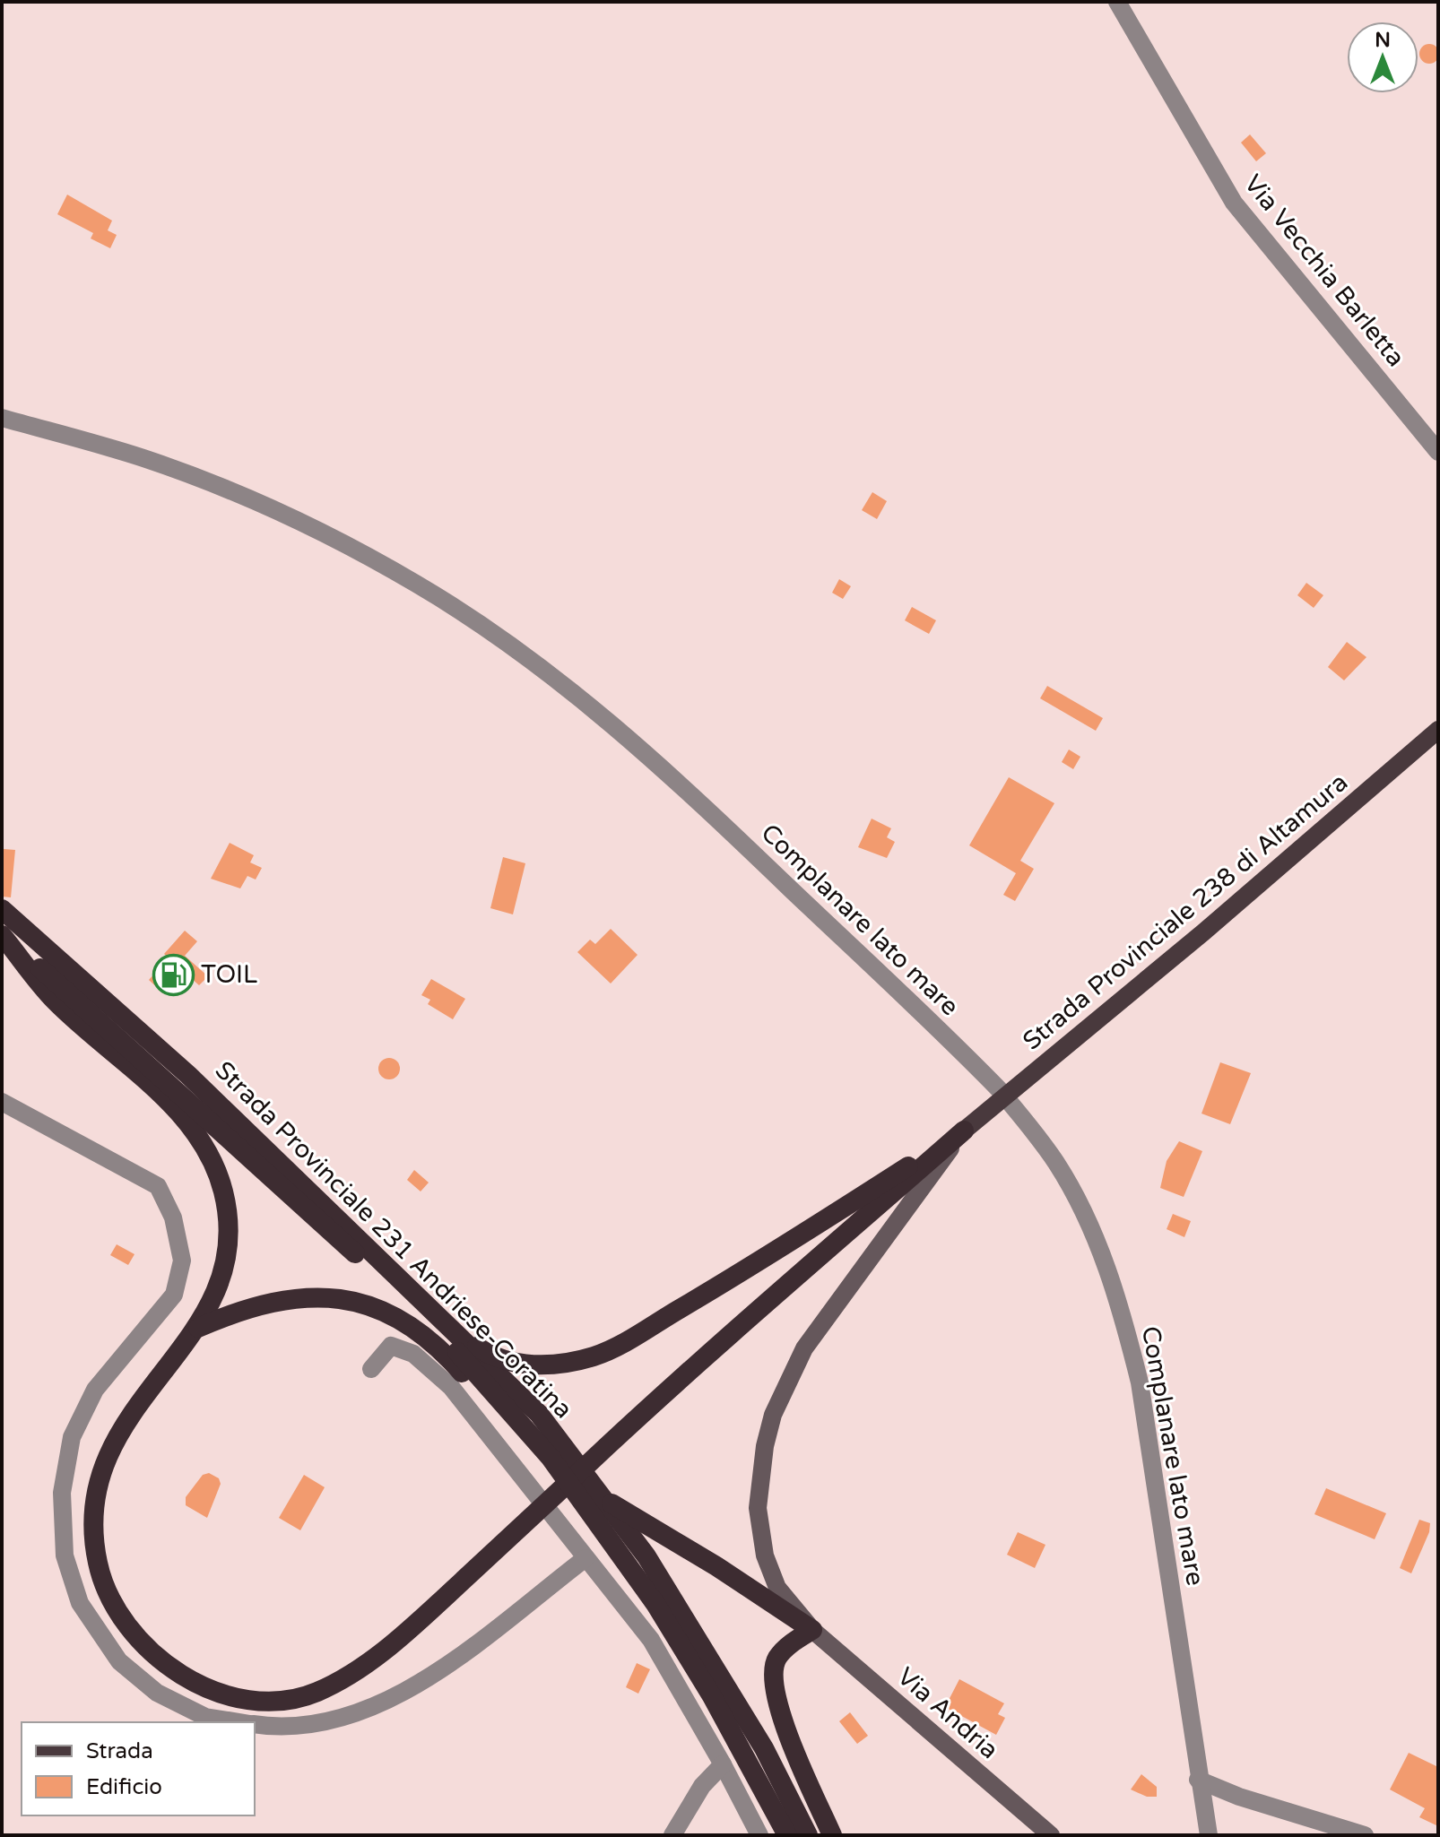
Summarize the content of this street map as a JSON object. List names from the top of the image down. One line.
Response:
{"streets":{"highway":["Strada Provinciale 231 Andriese-Coratina"],"main road":["Strada Provinciale 238 di Altamura","Via Andria"],"street":["Via Vecchia Barletta","Complanare lato mare"]},"crossings":[["Strada Provinciale 238 di Altamura","Via Andria"]],"places":{"fuel station":["TOIL"]},"legend":["Strada","Edificio"],"north":"top"}
